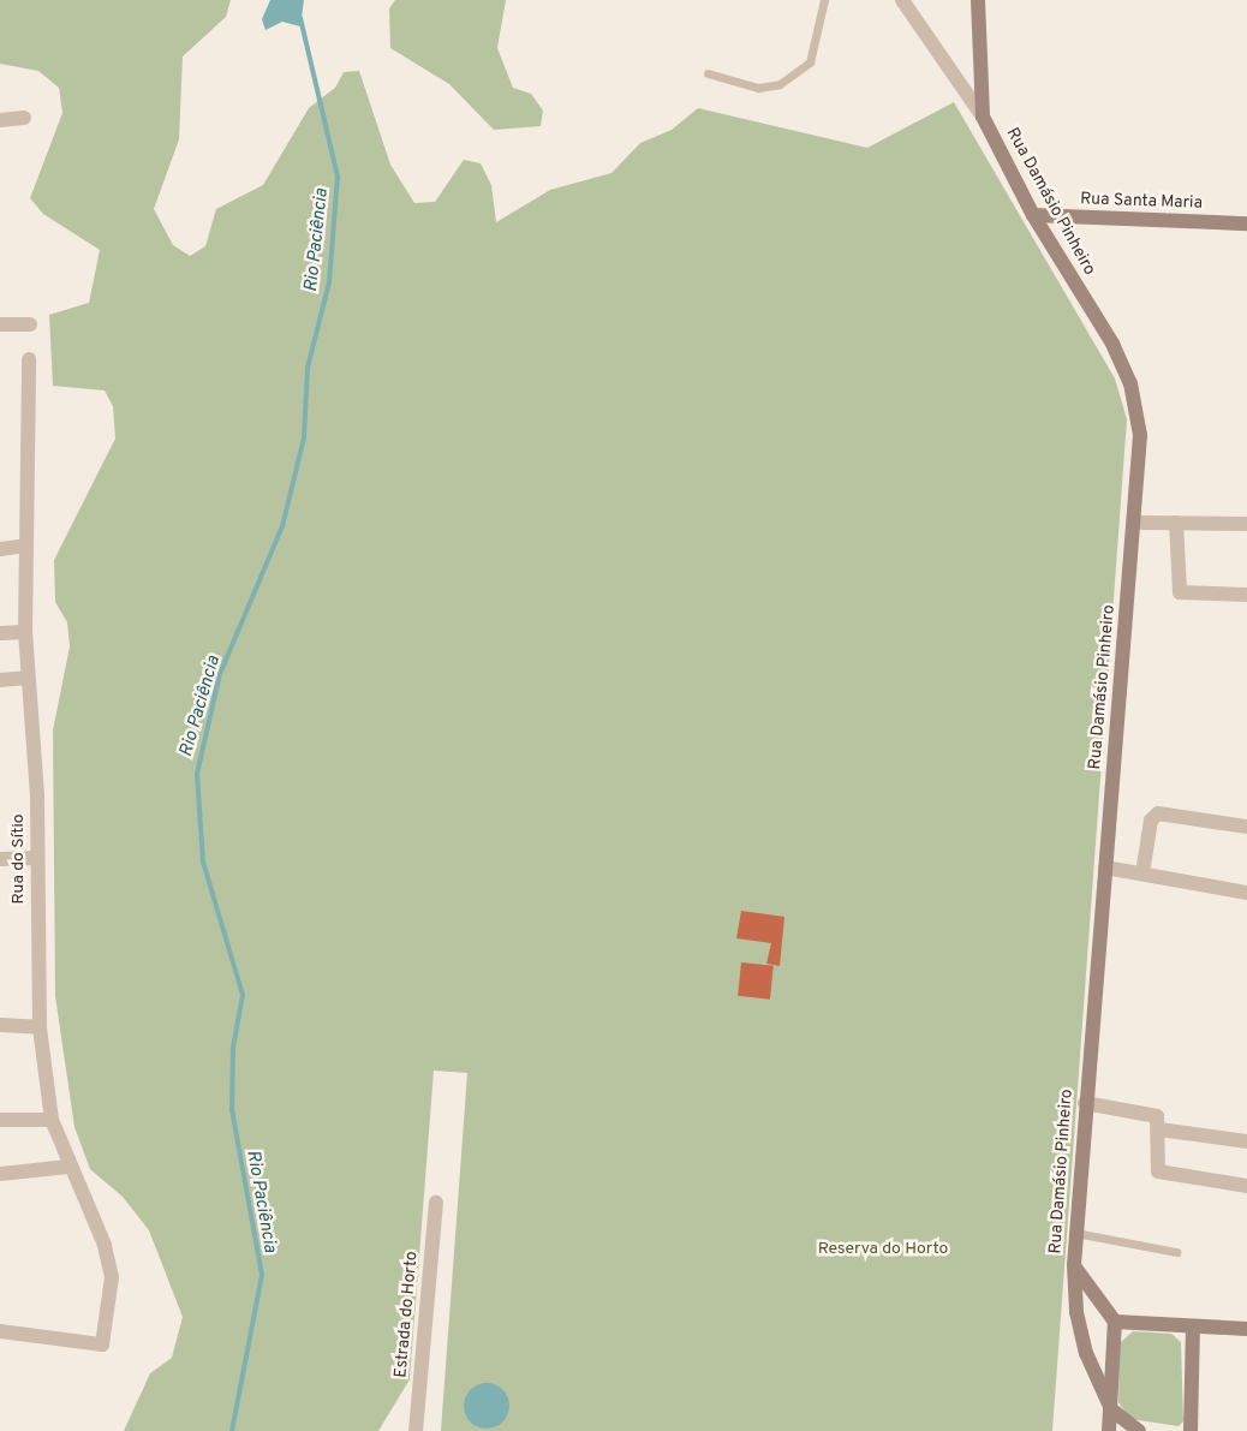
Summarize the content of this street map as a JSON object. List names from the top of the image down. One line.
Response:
{"streets":{"street":["Rua Damásio Pinheiro","Rua Santa Maria","Rua do Sítio","Estrada do Horto"]},"crossings":[["Rua Damásio Pinheiro","Rua Santa Maria"]],"water":["Rio Paciência"],"parks":["Reserva do Horto"]}
